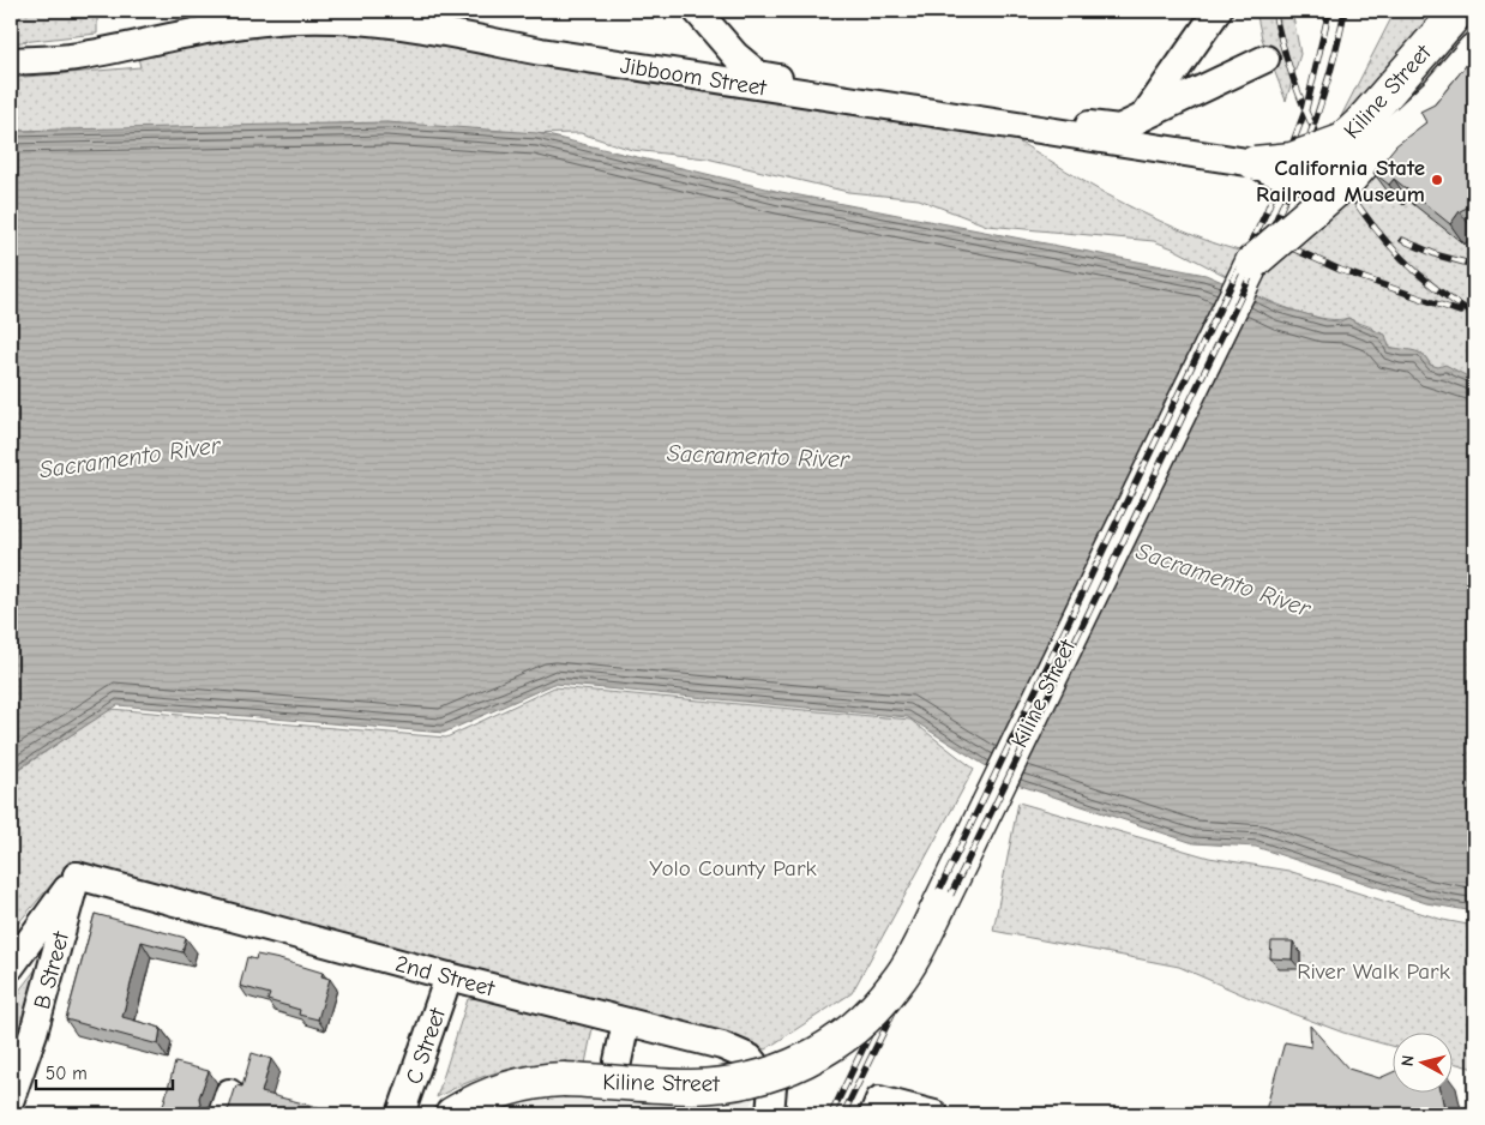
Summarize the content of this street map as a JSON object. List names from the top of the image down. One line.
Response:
{"streets":{"main road":["Kiline Street"],"street":["Jibboom Street","B Street","2nd Street","C Street"]},"crossings":[["Jibboom Street","Kiline Street"],["B Street","2nd Street"],["2nd Street","C Street"]],"water":["Sacramento River"],"parks":["Yolo County Park","River Walk Park"],"places":["California State Railroad Museum"],"scale_bar":"50 m","north":"left"}
